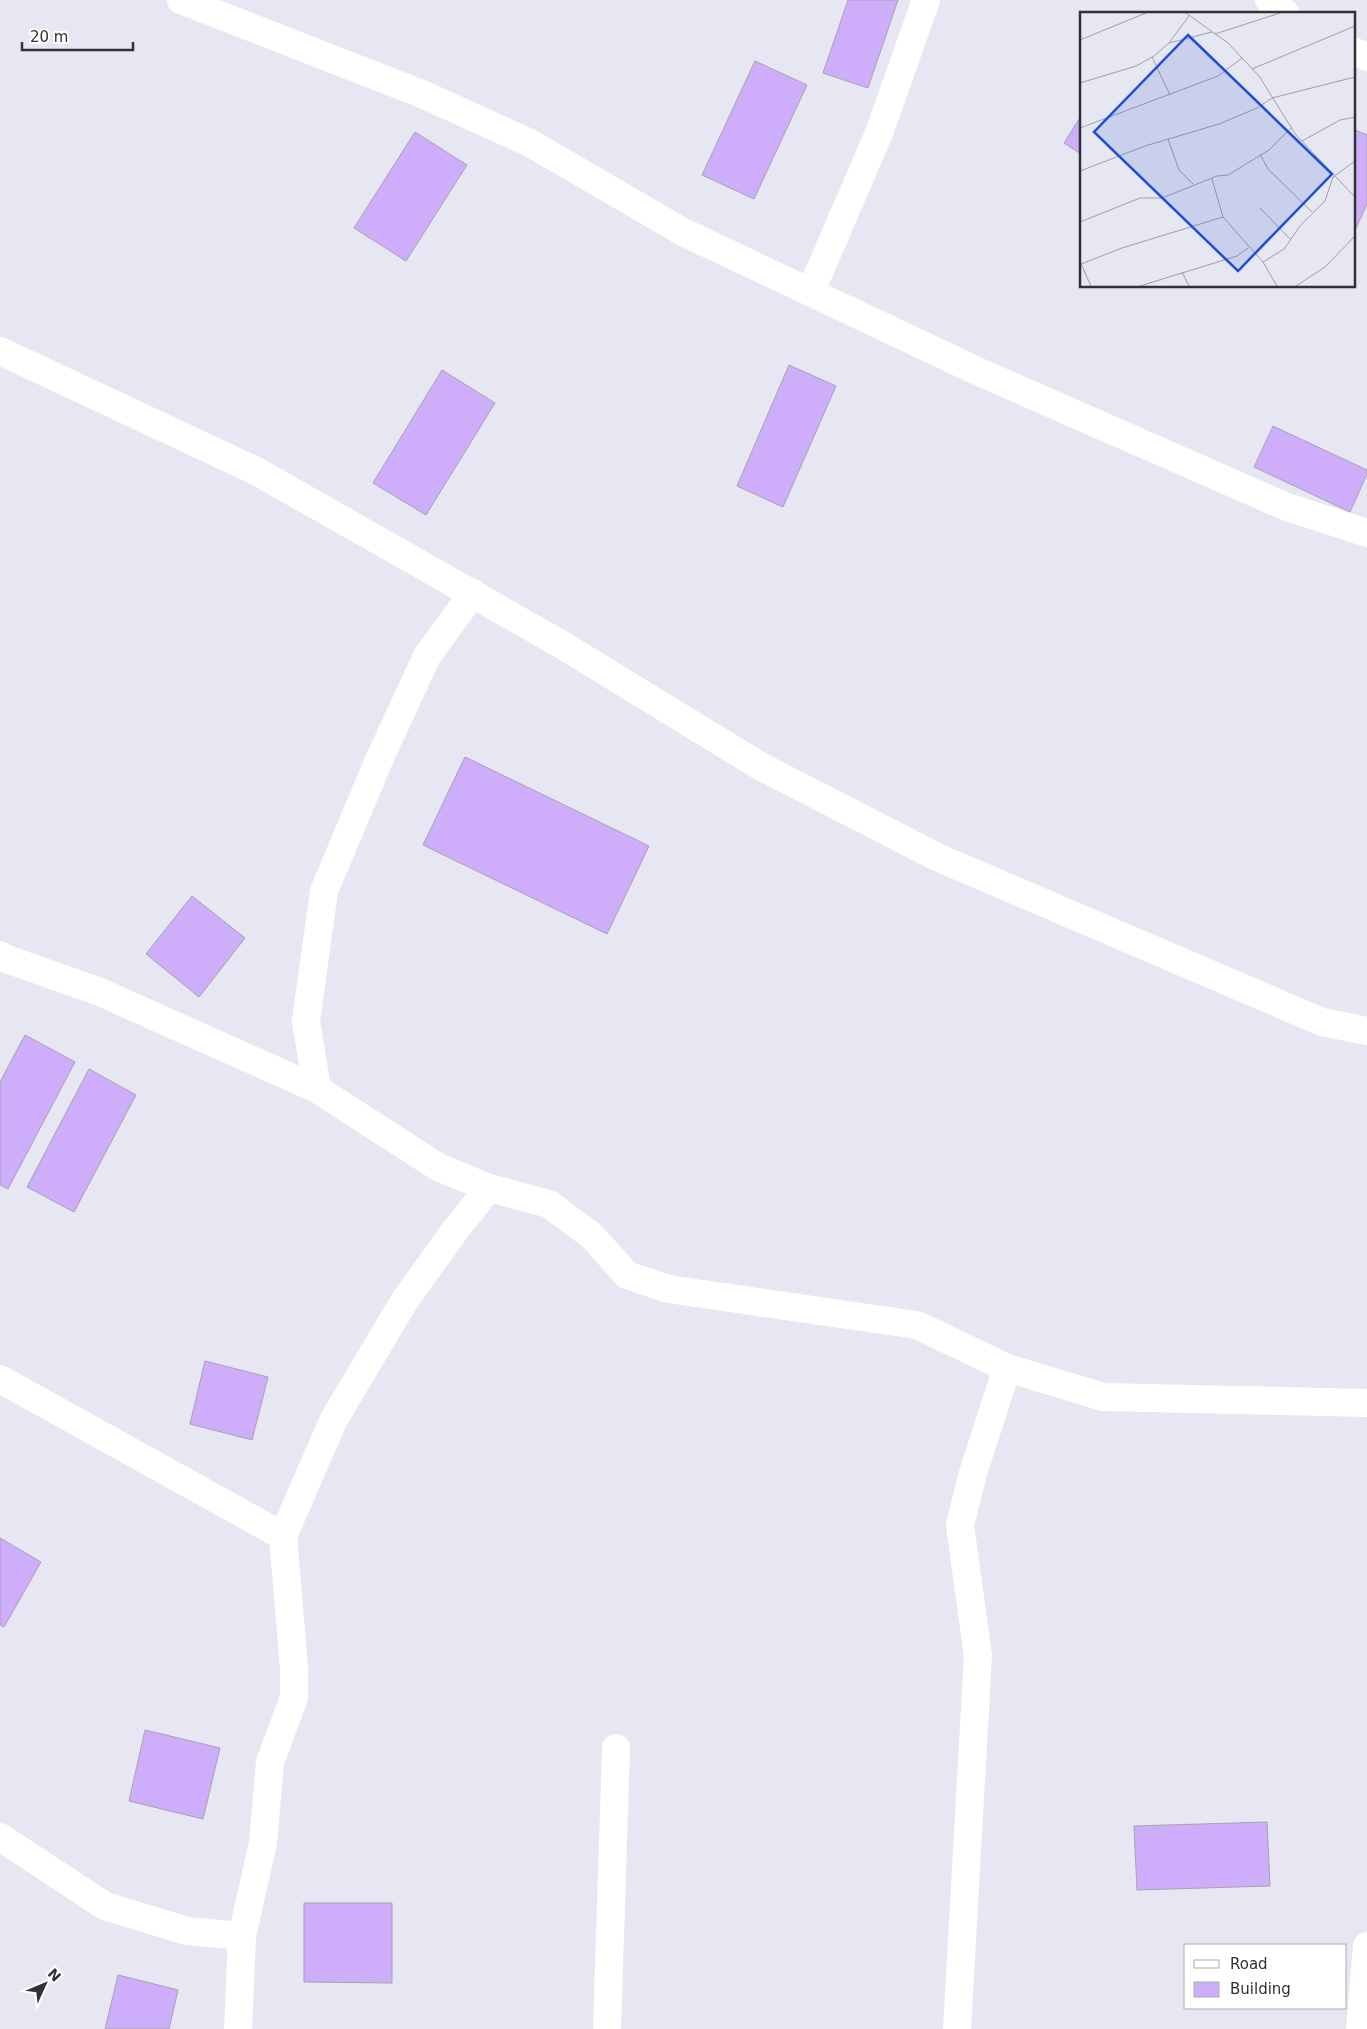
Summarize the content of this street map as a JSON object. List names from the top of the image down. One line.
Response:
{"legend":["Road","Building"],"scale_bar":"20 m","north":"top right"}
